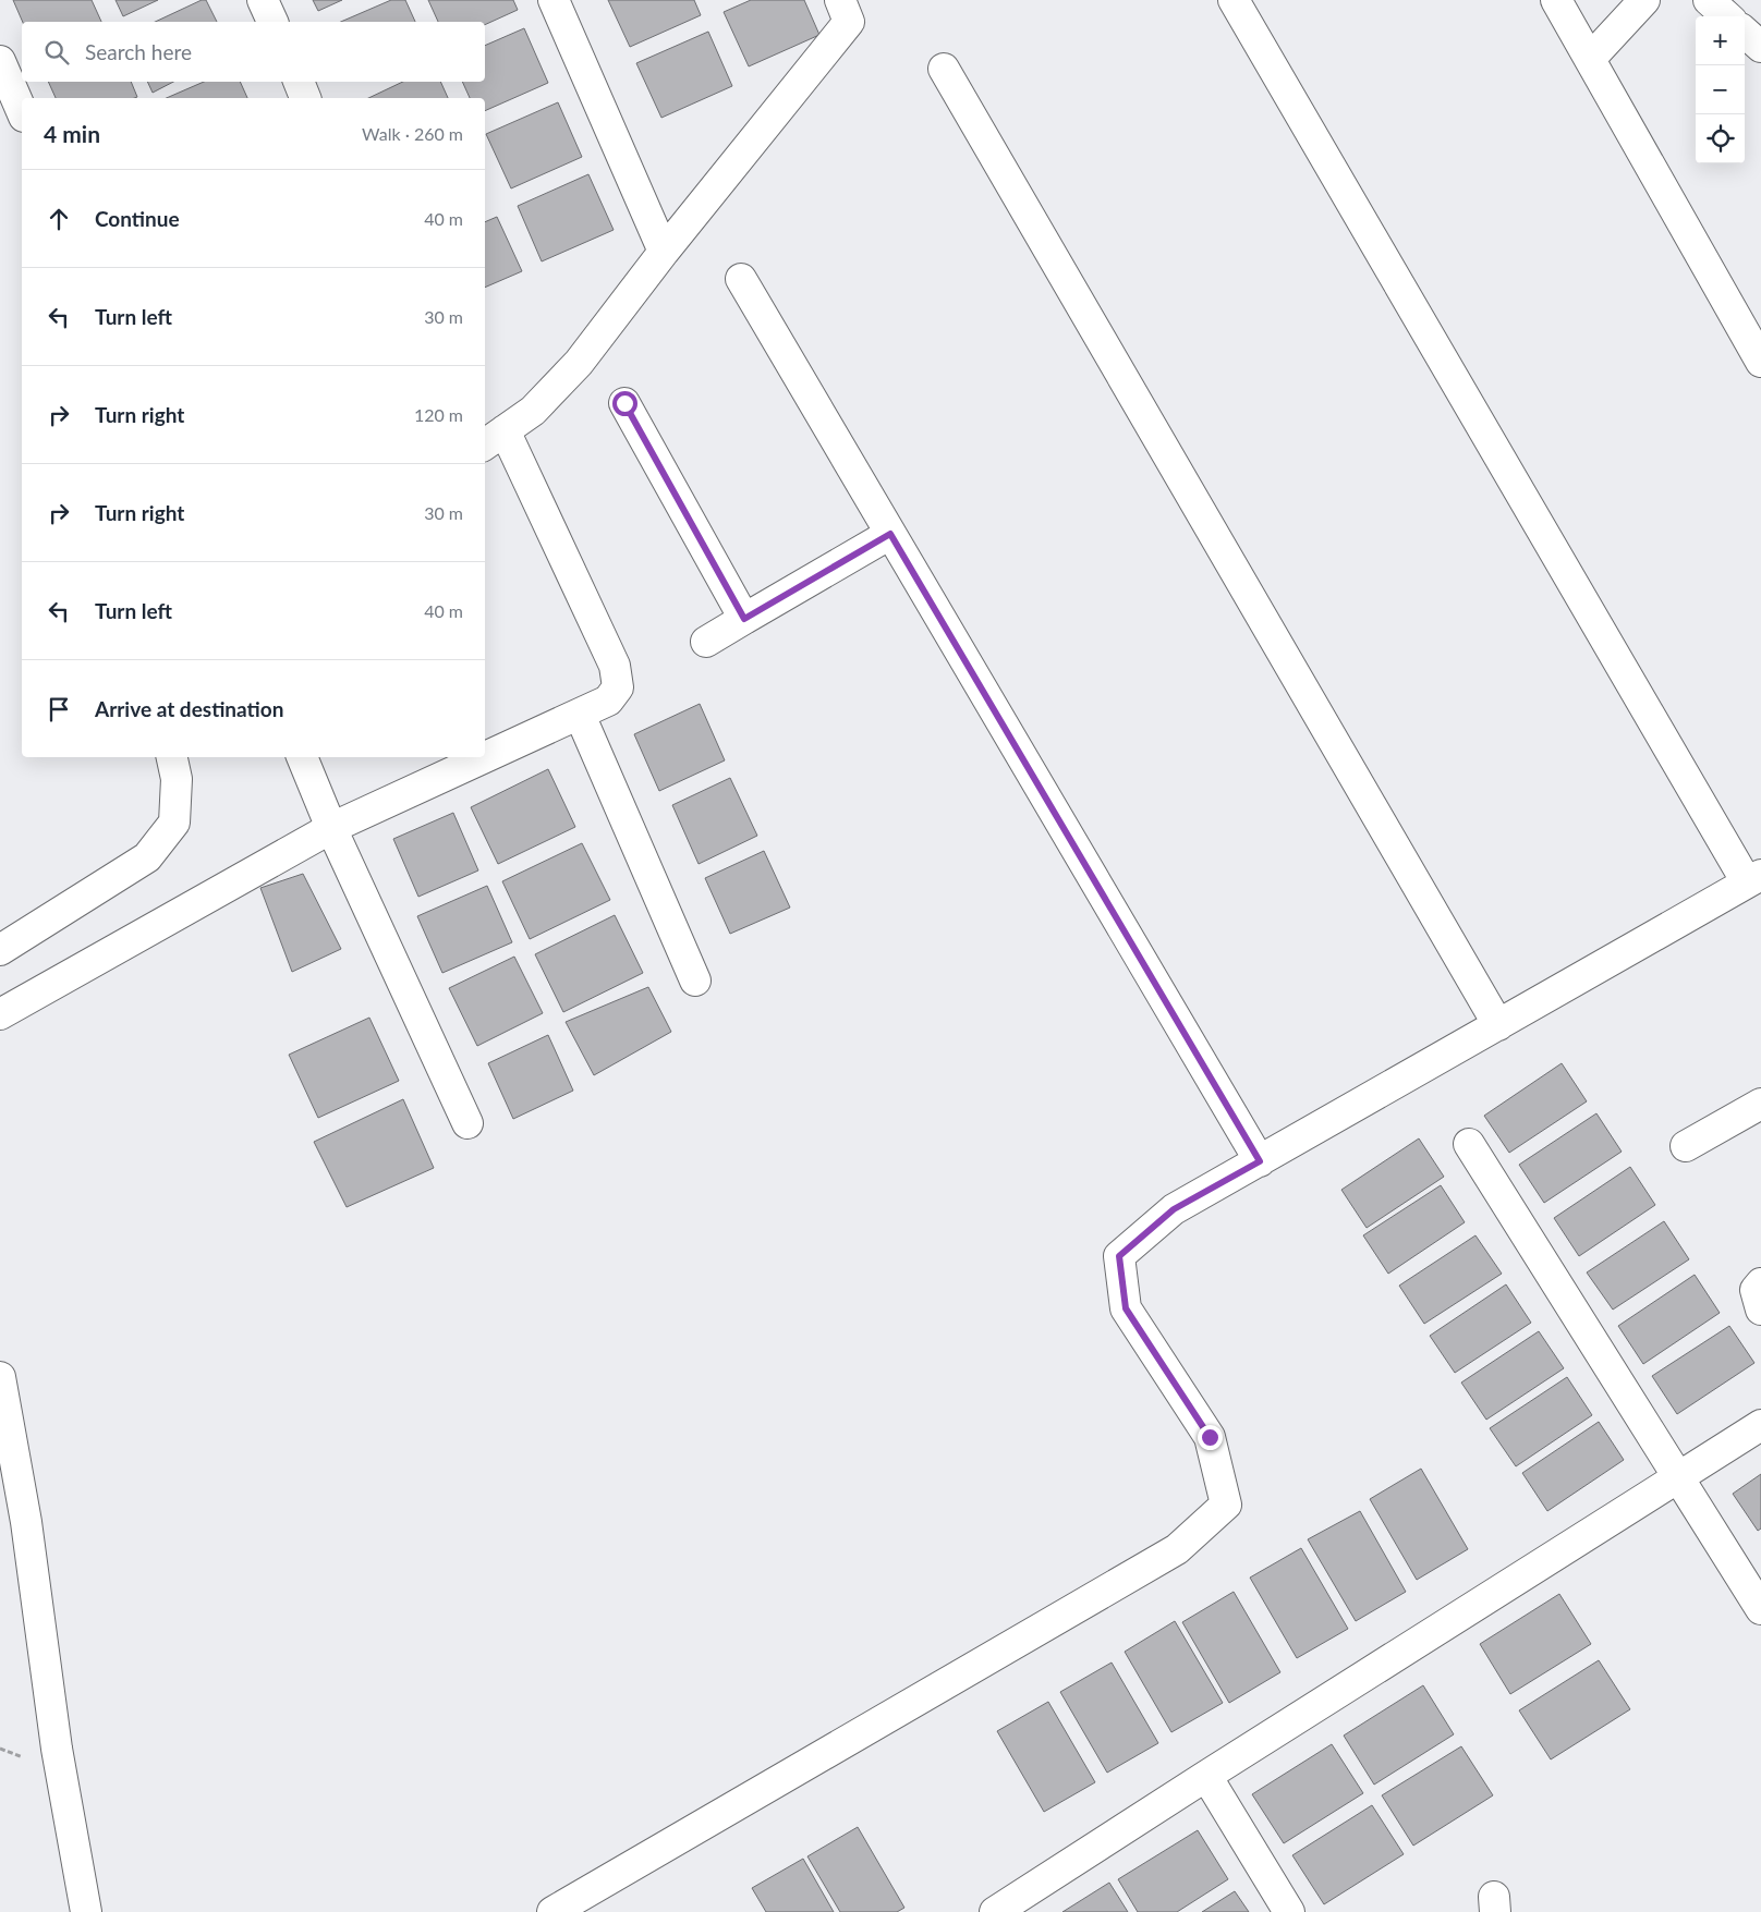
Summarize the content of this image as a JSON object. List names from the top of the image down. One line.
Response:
{"page":{"map_buttons":["+","−"],"search":"Search here","heading":["4 min","Walk · 260 m"],"list":[["Continue","40 m"],["Turn left","30 m"],["Turn right","120 m"],["Turn right","30 m"],["Turn left","40 m"],"Arrive at destination"]}}
